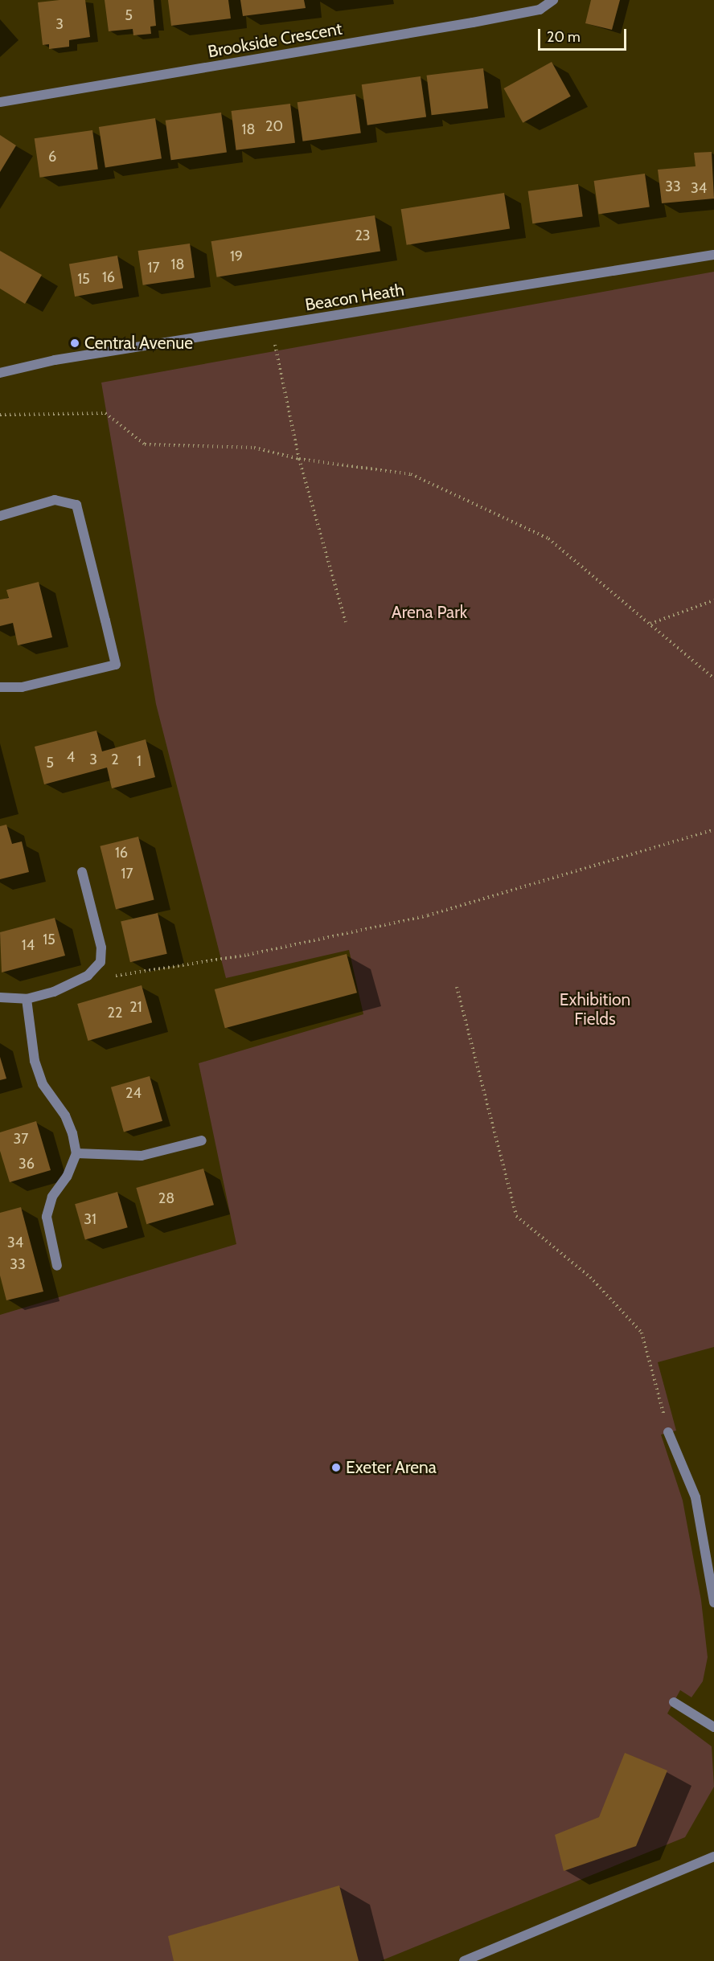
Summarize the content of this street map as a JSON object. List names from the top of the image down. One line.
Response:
{"streets":{"street":["Brookside Crescent","Beacon Heath"]},"parks":["Arena Park","Exhibition Fields"],"places":["Central Avenue","Exeter Arena"],"house_numbers":["5","3","20","18","6","33","34","23","19","18","17","16","15","4","3","2","1","5","16","17","15","14","21","22","24","37","36","28","31","34","33"],"scale_bar":"20 m"}
